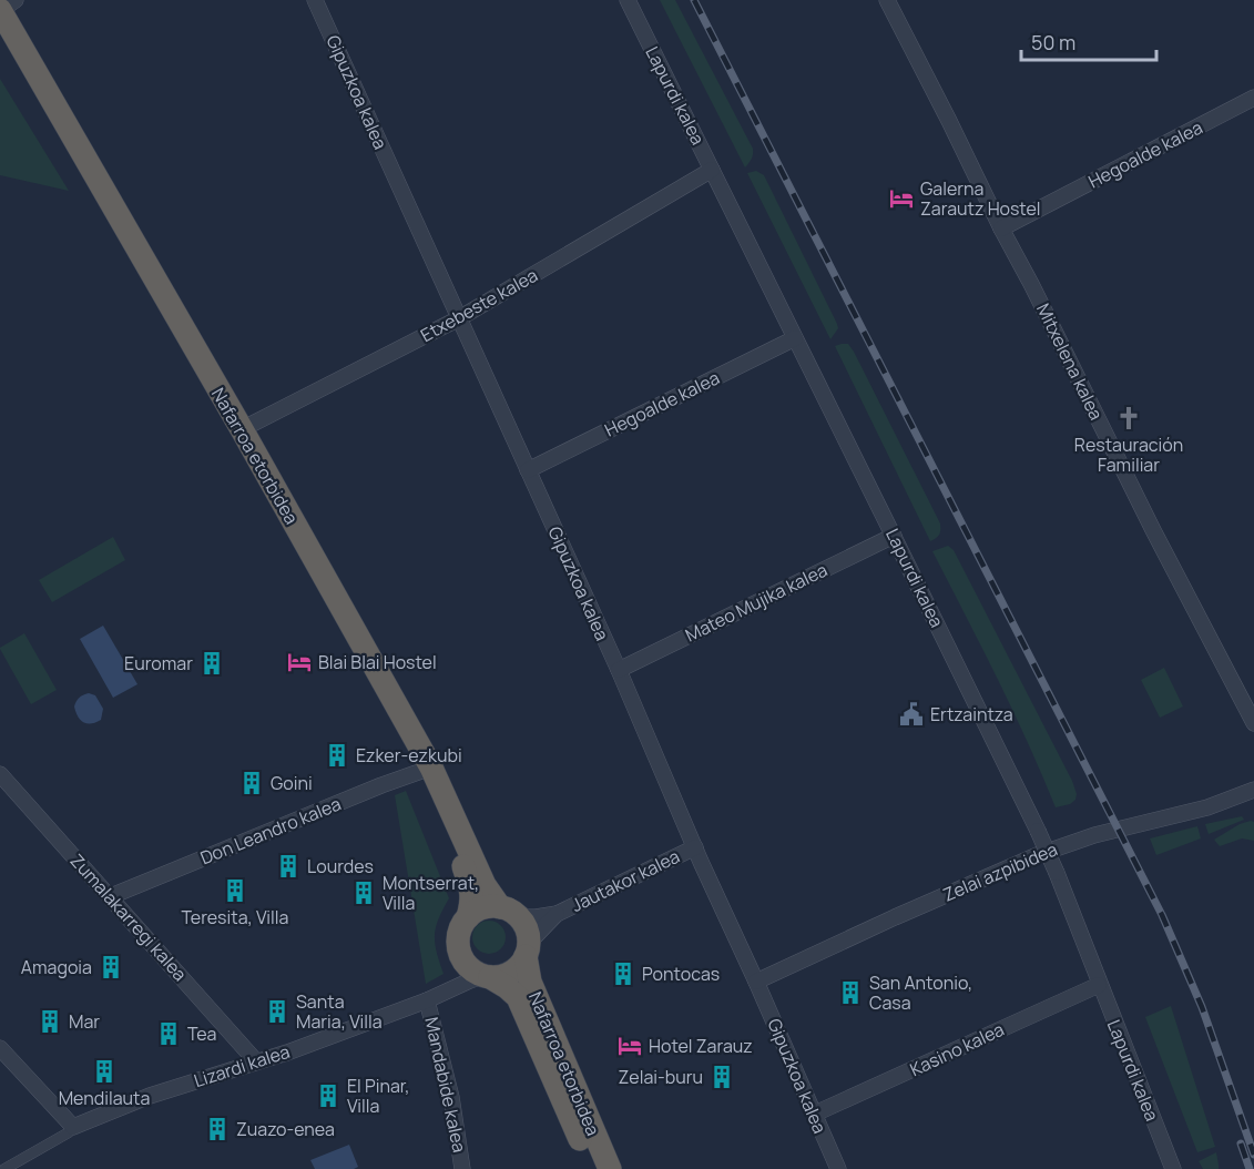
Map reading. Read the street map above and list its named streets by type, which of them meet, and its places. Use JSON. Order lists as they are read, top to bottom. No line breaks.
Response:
{"streets":{"highway":["Nafarroa etorbidea"],"street":["Gipuzkoa kalea","Lapurdi kalea","Hegoalde kalea","Etxebeste kalea","Mitxelena kalea","Mateo Mujika kalea","Don Leandro kalea","Zelai azpibidea","Jautakor kalea","Zumalakarregi kalea","Kasino kalea","Lizardi kalea","Mandabide kalea"]},"crossings":[["Gipuzkoa kalea","Hegoalde kalea"],["Gipuzkoa kalea","Etxebeste kalea"],["Gipuzkoa kalea","Mateo Mujika kalea"],["Gipuzkoa kalea","Zelai azpibidea"],["Gipuzkoa kalea","Jautakor kalea"],["Gipuzkoa kalea","Kasino kalea"],["Lapurdi kalea","Hegoalde kalea"],["Lapurdi kalea","Etxebeste kalea"],["Lapurdi kalea","Mateo Mujika kalea"],["Lapurdi kalea","Kasino kalea"],["Hegoalde kalea","Mitxelena kalea"],["Etxebeste kalea","Nafarroa etorbidea"],["Nafarroa etorbidea","Don Leandro kalea"],["Nafarroa etorbidea","Jautakor kalea"],["Nafarroa etorbidea","Lizardi kalea"],["Don Leandro kalea","Zumalakarregi kalea"],["Jautakor kalea","Lizardi kalea"],["Zumalakarregi kalea","Lizardi kalea"],["Lizardi kalea","Mandabide kalea"]],"places":{"hotel":["Galerna Zarautz Hostel","Blai Blai Hostel","Hotel Zarauz"],"church":["Restauración Familiar"],"building":["Euromar","Ezker-ezkubi","Goini","Lourdes","Teresita, Villa","Montserrat, Villa","Amagoia","Pontocas","San Antonio, Casa","Santa Maria, Villa","Mar","Tea","Mendilauta","Zelai-buru","El Pinar, Villa","Zuazo-enea"],"public building":["Ertzaintza"]},"scale_bar":"50 m"}
